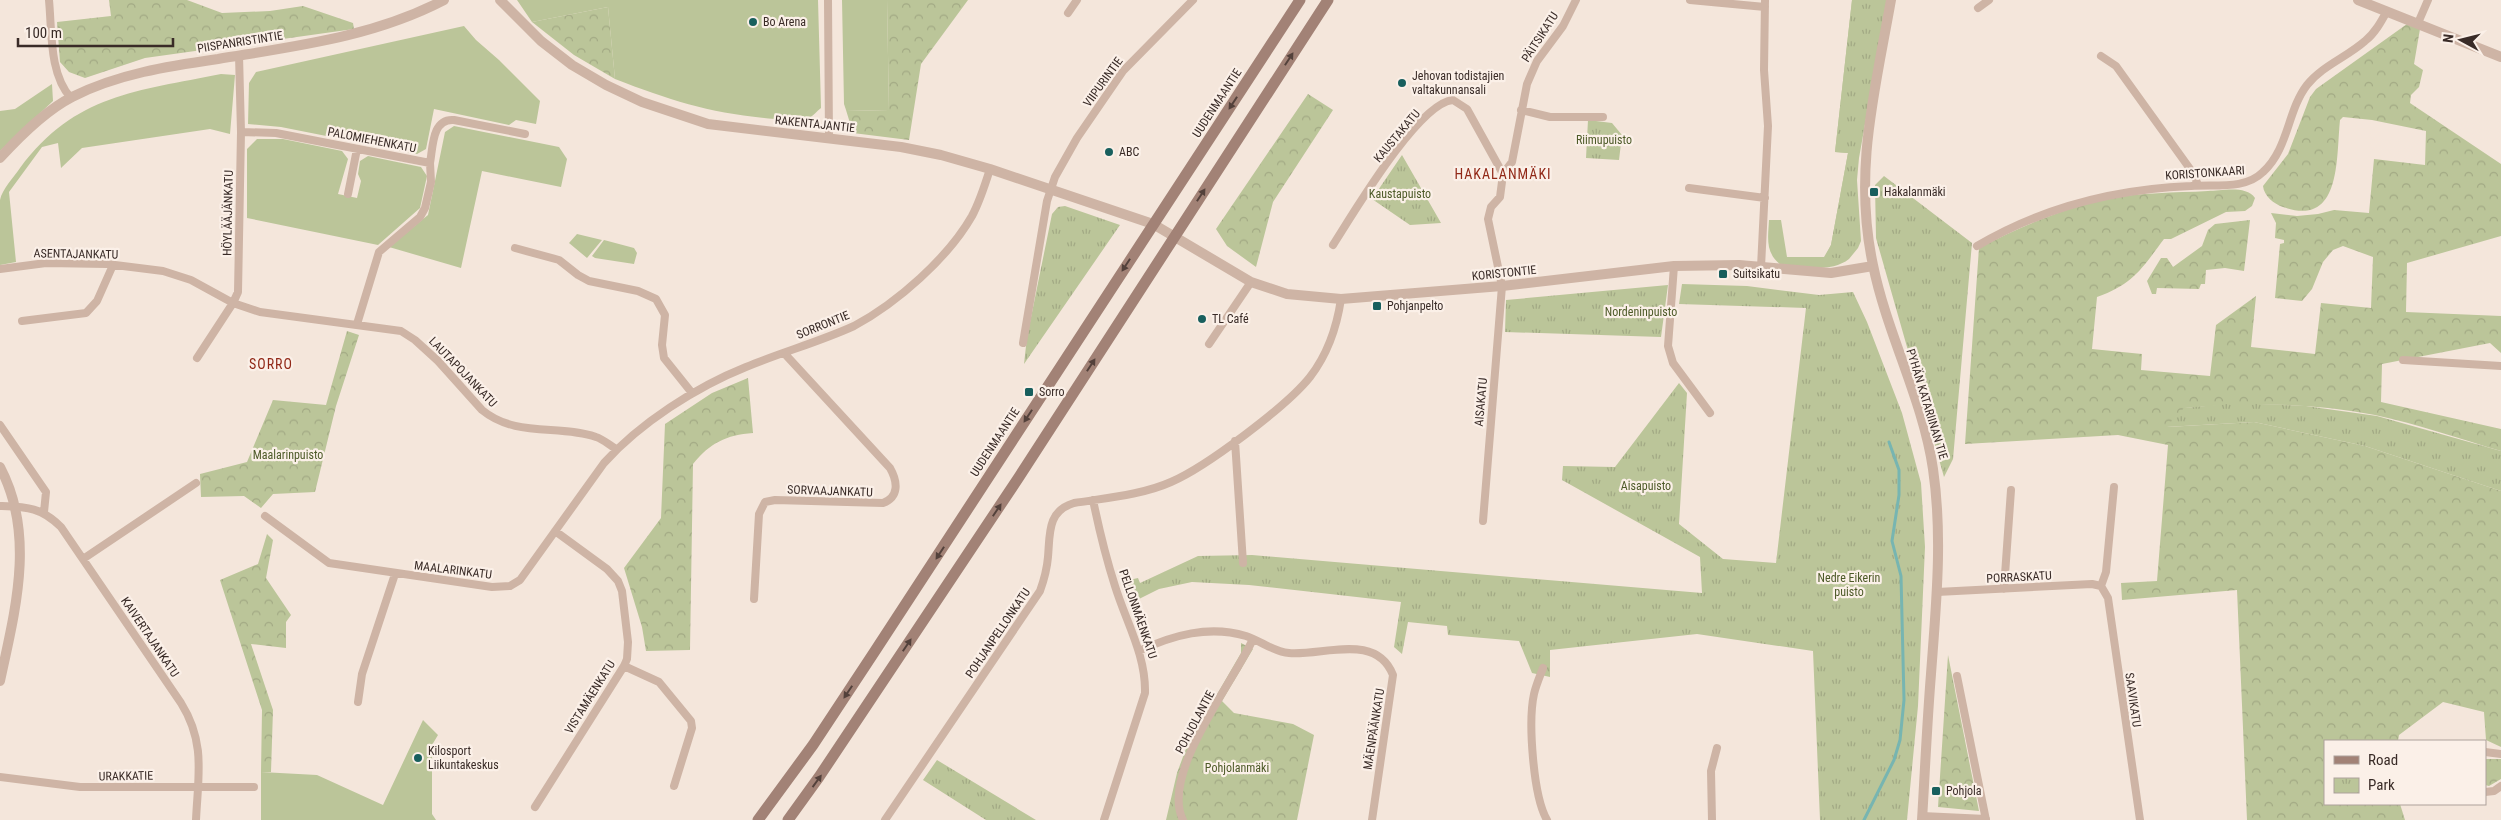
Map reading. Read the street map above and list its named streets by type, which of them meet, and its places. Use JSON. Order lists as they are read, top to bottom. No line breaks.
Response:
{"streets":{"main road":["UUDENMAANTIE"],"street":["PÄITSIKATU","PIISPANRISTINTIE","VIIPURINTIE","RAKENTAJANTIE","KAUSTAKATU","PALOMIEHENKATU","KORISTONKAARI","HÖYLÄÄJÄNKATU","ASENTAJANKATU","KORISTONTIE","SORRONTIE","LAUTAPOJANKATU","AISAKATU","PYHÄN KATARIINAN TIE","SORVAAJANKATU","MAALARINKATU","PORRASKATU","PELLONMÄENKATU","POHJANPELLONKATU","KAIVERTAJANKATU","VISTAMÄENKATU","SAAVIKATU","POHJOLANTIE","MÄENPÄÄNKATU","URAKKATIE"]},"crossings":[["PÄITSIKATU","KAUSTAKATU"],["PIISPANRISTINTIE","HÖYLÄÄJÄNKATU"],["VIIPURINTIE","RAKENTAJANTIE"],["UUDENMAANTIE","RAKENTAJANTIE"],["UUDENMAANTIE","KORISTONTIE"],["RAKENTAJANTIE","KORISTONTIE"],["RAKENTAJANTIE","SORRONTIE"],["PALOMIEHENKATU","HÖYLÄÄJÄNKATU"],["HÖYLÄÄJÄNKATU","ASENTAJANKATU"],["HÖYLÄÄJÄNKATU","LAUTAPOJANKATU"],["ASENTAJANKATU","LAUTAPOJANKATU"],["KORISTONTIE","AISAKATU"],["KORISTONTIE","PYHÄN KATARIINAN TIE"],["KORISTONTIE","POHJANPELLONKATU"],["SORRONTIE","LAUTAPOJANKATU"],["SORRONTIE","SORVAAJANKATU"],["SORRONTIE","MAALARINKATU"],["LAUTAPOJANKATU","MAALARINKATU"],["PYHÄN KATARIINAN TIE","PORRASKATU"],["MAALARINKATU","VISTAMÄENKATU"],["PORRASKATU","SAAVIKATU"],["PELLONMÄENKATU","POHJANPELLONKATU"],["PELLONMÄENKATU","MÄENPÄÄNKATU"],["KAIVERTAJANKATU","URAKKATIE"],["POHJOLANTIE","MÄENPÄÄNKATU"]],"districts":["HAKALANMÄKI","SORRO"],"parks":["Riimupuisto","Kaustapuisto","Nordeninpuisto","Maalarinpuisto","Aisapuisto","Nedre Eikerin puisto","Pohjolanmäki"],"places":{"other":["Bo Arena","Jehovan todistajien valtakunnansali","ABC","TL Café","Kilosport Liikuntakeskus"],"transit":["Hakalanmäki","Suitsikatu","Pohjanpelto","Sorro","Pohjola"]},"legend":["Road","Park"],"scale_bar":"100 m","north":"left"}
